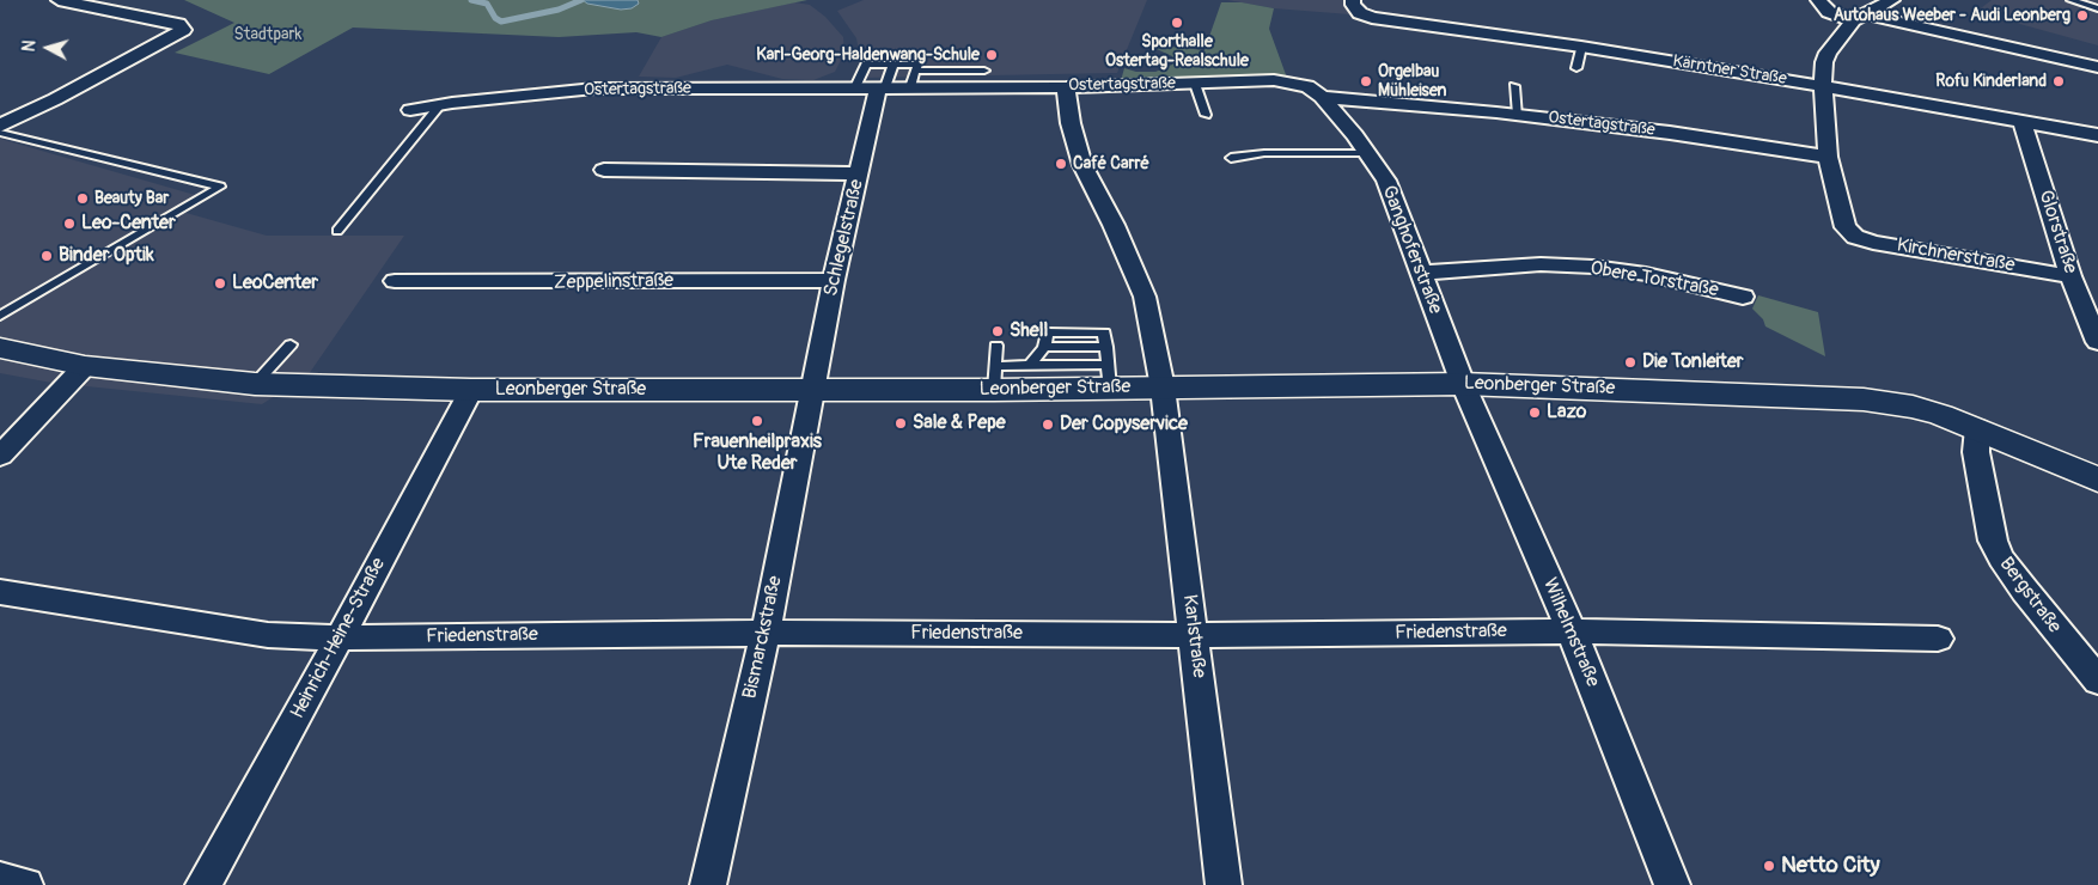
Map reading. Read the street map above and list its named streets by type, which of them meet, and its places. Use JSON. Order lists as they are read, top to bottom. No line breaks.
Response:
{"streets":{"street":["Kärntner Straße","Ostertagstraße","Glorstraße","Schlegelstraße","Ganghoferstraße","Kirchnerstraße","Obere Torstraße","Zeppelinstraße","Leonberger Straße","Bergstraße","Friedenstraße","Wilhelmstraße","Karlstraße","Bismarckstraße","Heinrich-Heine-Straße"]},"crossings":[["Kärntner Straße","Glorstraße"],["Ostertagstraße","Schlegelstraße"],["Ostertagstraße","Ganghoferstraße"],["Ostertagstraße","Kirchnerstraße"],["Ostertagstraße","Karlstraße"],["Glorstraße","Kirchnerstraße"],["Schlegelstraße","Zeppelinstraße"],["Schlegelstraße","Leonberger Straße"],["Schlegelstraße","Bismarckstraße"],["Ganghoferstraße","Obere Torstraße"],["Ganghoferstraße","Leonberger Straße"],["Ganghoferstraße","Wilhelmstraße"],["Leonberger Straße","Bergstraße"],["Leonberger Straße","Wilhelmstraße"],["Leonberger Straße","Karlstraße"],["Leonberger Straße","Bismarckstraße"],["Leonberger Straße","Heinrich-Heine-Straße"],["Friedenstraße","Wilhelmstraße"],["Friedenstraße","Karlstraße"],["Friedenstraße","Bismarckstraße"],["Friedenstraße","Heinrich-Heine-Straße"]],"parks":["Stadtpark"],"places":["Autohaus Weeber - Audi Leonberg","Sporthalle Ostertag-Realschule","Karl-Georg-Haldenwang-Schule","Orgelbau Mühleisen","Rofu Kinderland","Café Carré","Beauty Bar","Leo-Center","Binder Optik","LeoCenter","Shell","Die Tonleiter","Lazo","Frauenheilpraxis Ute Reder","Sale & Pepe","Der Copyservice","Netto City"],"north":"left"}
